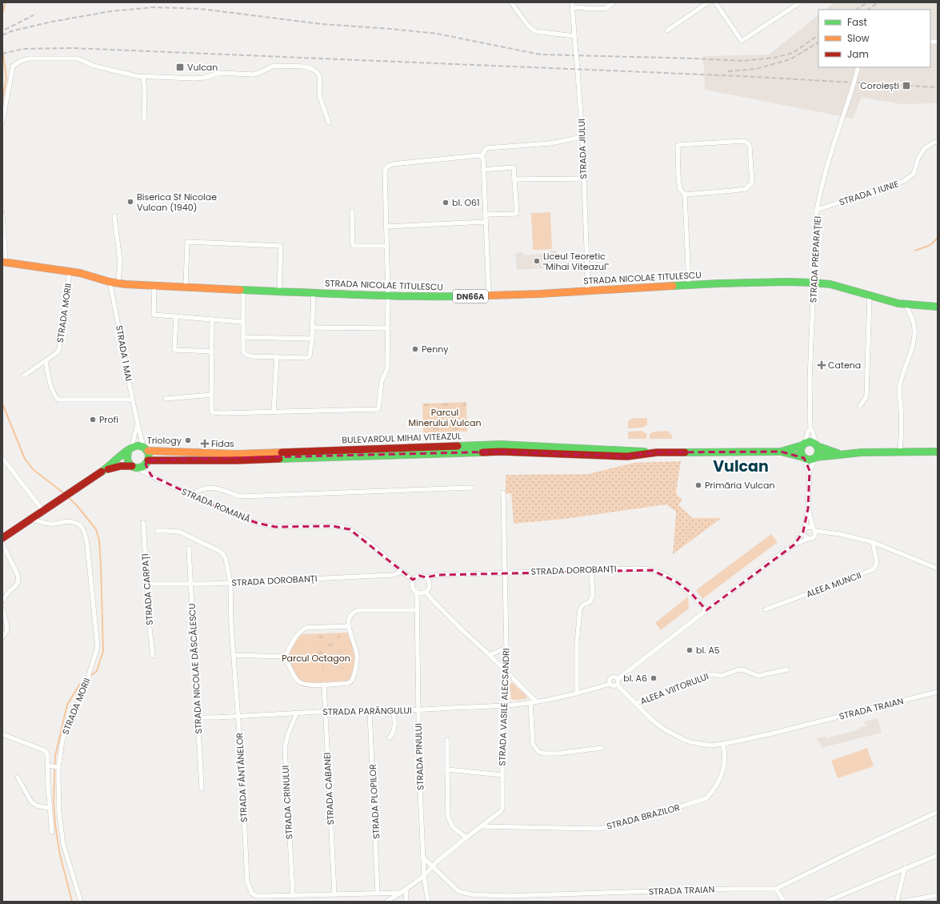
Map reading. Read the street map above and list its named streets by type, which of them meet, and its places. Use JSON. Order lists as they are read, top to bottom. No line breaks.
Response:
{"streets":{"main road":["STRADA NICOLAE TITULESCU","DN66A","BULEVARDUL MIHAI VITEAZUL"],"street":["STRADA JIULUI","STRADA 1 IUNIE","STRADA PREPARAȚIEI","STRADA MORII","STRADA 1 MAI","STRADA ROMANĂ","STRADA DOROBANȚI","ALEEA MUNCII","STRADA CARPAȚI","STRADA NICOLAE DĂSCĂLESCU","ALEEA VIITORULUI","STRADA VASILE ALECSANDRI","STRADA TRAIAN","STRADA PARÂNGULUI","STRADA PINULUI","STRADA FÂNTÂNELOR","STRADA CABANEI","STRADA PLOPILOR","STRADA CRINULUI","STRADA BRAZILOR"]},"crossings":[["STRADA JIULUI","STRADA NICOLAE TITULESCU"],["STRADA 1 IUNIE","STRADA PREPARAȚIEI"],["STRADA PREPARAȚIEI","STRADA NICOLAE TITULESCU"],["STRADA PREPARAȚIEI","BULEVARDUL MIHAI VITEAZUL"],["STRADA NICOLAE TITULESCU","STRADA MORII"],["STRADA NICOLAE TITULESCU","STRADA 1 MAI"],["STRADA 1 MAI","BULEVARDUL MIHAI VITEAZUL"],["STRADA 1 MAI","STRADA ROMANĂ"],["BULEVARDUL MIHAI VITEAZUL","STRADA ROMANĂ"],["STRADA ROMANĂ","STRADA DOROBANȚI"],["STRADA ROMANĂ","STRADA PINULUI"],["STRADA DOROBANȚI","STRADA CARPAȚI"],["STRADA DOROBANȚI","STRADA NICOLAE DĂSCĂLESCU"],["STRADA DOROBANȚI","STRADA VASILE ALECSANDRI"],["STRADA DOROBANȚI","STRADA PINULUI"],["STRADA DOROBANȚI","STRADA FÂNTÂNELOR"],["STRADA NICOLAE DĂSCĂLESCU","STRADA PARÂNGULUI"],["ALEEA VIITORULUI","STRADA TRAIAN"],["STRADA VASILE ALECSANDRI","STRADA TRAIAN"],["STRADA VASILE ALECSANDRI","STRADA PARÂNGULUI"],["STRADA VASILE ALECSANDRI","STRADA PINULUI"],["STRADA VASILE ALECSANDRI","STRADA FÂNTÂNELOR"],["STRADA VASILE ALECSANDRI","STRADA BRAZILOR"],["STRADA TRAIAN","STRADA PINULUI"],["STRADA TRAIAN","STRADA BRAZILOR"],["STRADA PARÂNGULUI","STRADA PINULUI"],["STRADA PARÂNGULUI","STRADA FÂNTÂNELOR"],["STRADA PARÂNGULUI","STRADA CABANEI"],["STRADA PARÂNGULUI","STRADA PLOPILOR"],["STRADA PARÂNGULUI","STRADA CRINULUI"],["STRADA FÂNTÂNELOR","STRADA CABANEI"],["STRADA FÂNTÂNELOR","STRADA PLOPILOR"],["STRADA FÂNTÂNELOR","STRADA CRINULUI"]],"districts":["Vulcan"],"parks":["Parcul Minerului Vulcan","Parcul Octagon"],"places":{"transit":["Vulcan","Coroiești"],"other":["Biserica Sf Nicolae Vulcan (1940)","bl. O61","Liceul Teoretic \"Mihai Viteazul\"","Penny","Profi","Triology","Primăria Vulcan","bl. A5","bl. A6"],"health":["Catena","Fidas"]},"legend":["Fast","Slow","Jam"]}
